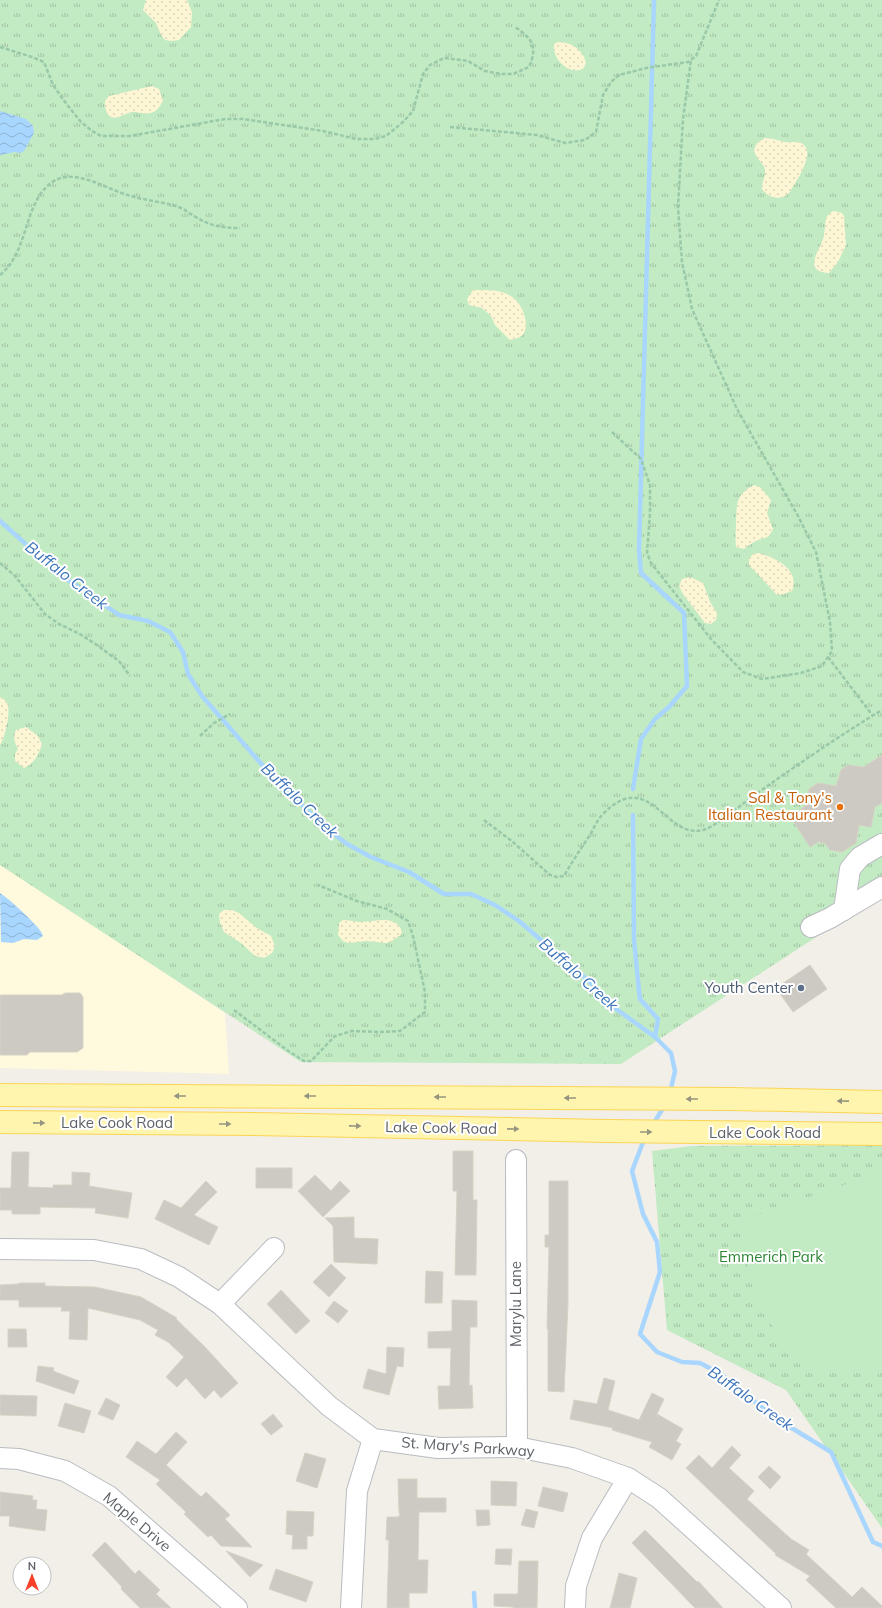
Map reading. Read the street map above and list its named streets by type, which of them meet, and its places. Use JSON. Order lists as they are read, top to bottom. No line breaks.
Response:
{"streets":{"main road":["Lake Cook Road"],"street":["Marylu Lane","St. Mary's Parkway","Maple Drive"]},"crossings":[["Marylu Lane","St. Mary's Parkway"]],"water":["Buffalo Creek"],"parks":["Emmerich Park"],"places":["Sal & Tony's Italian Restaurant","Youth Center"],"north":"top"}
